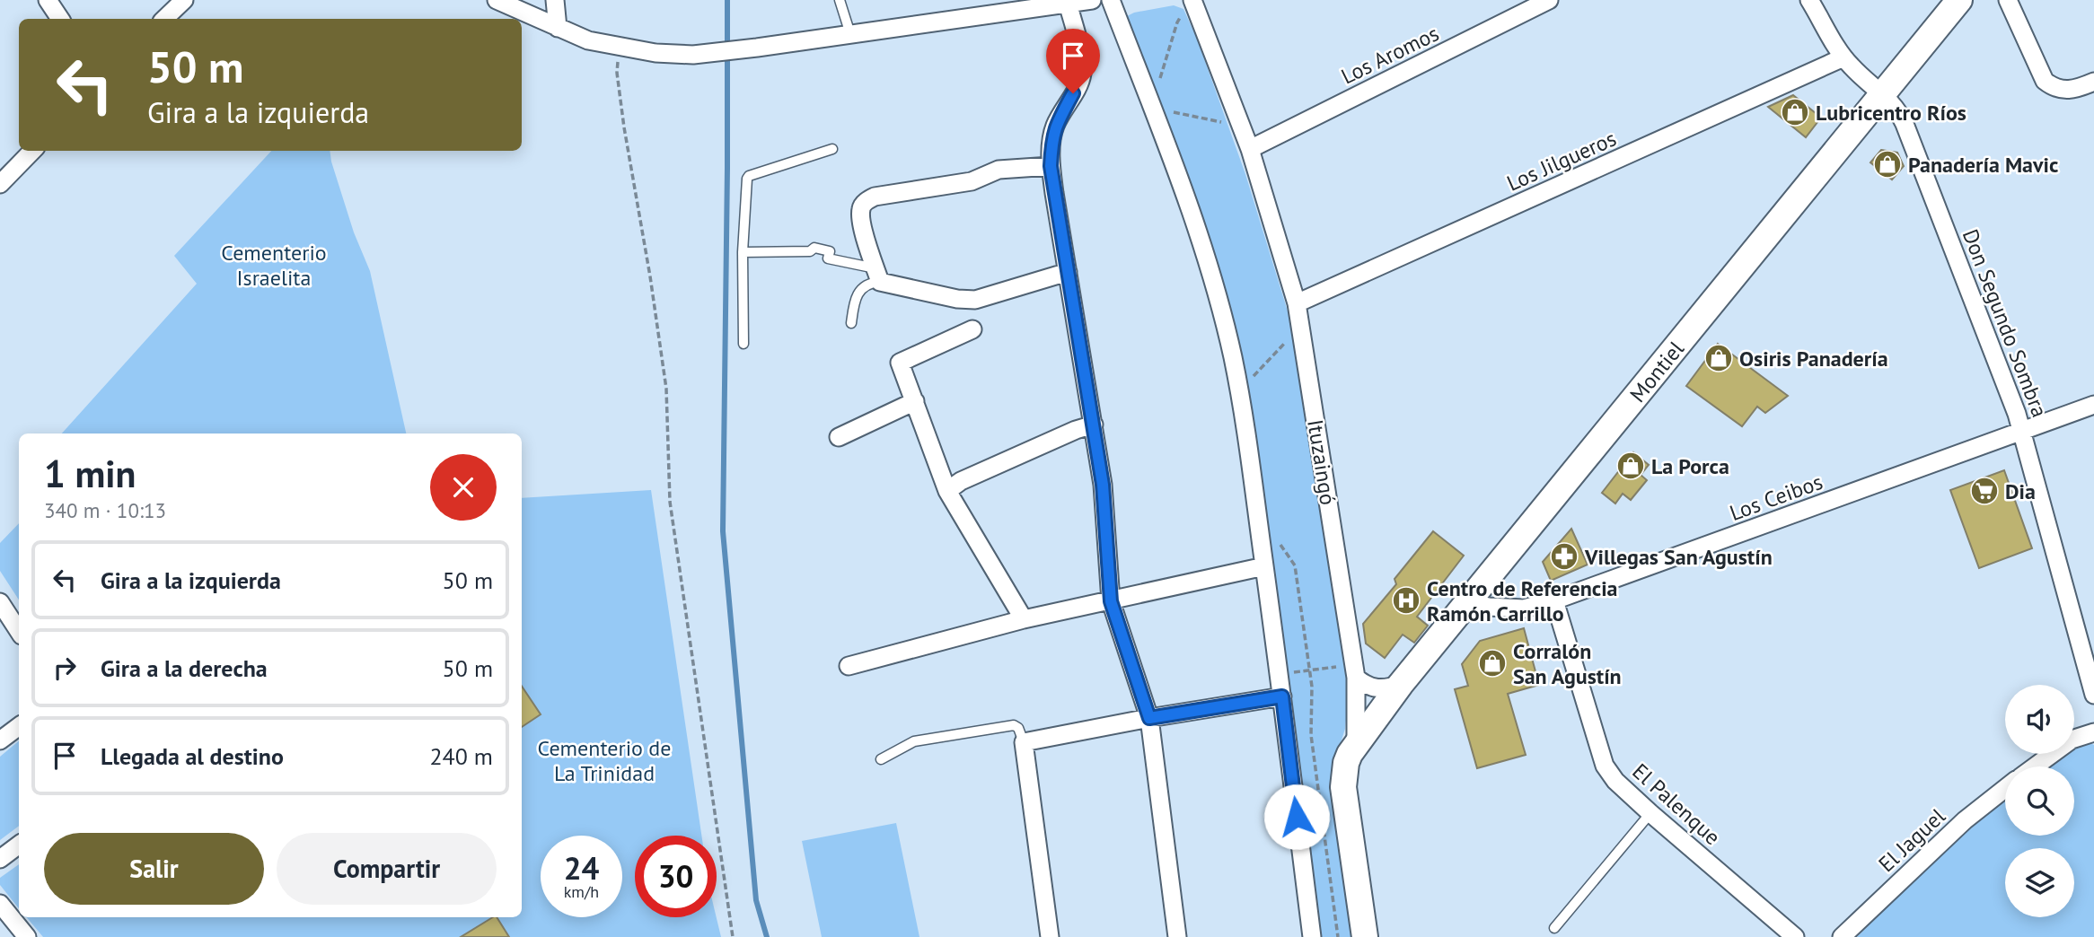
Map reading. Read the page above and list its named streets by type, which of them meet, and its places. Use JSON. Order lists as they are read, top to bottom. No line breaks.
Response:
{"streets":{"street":["Los Aromos","Los Jilgueros","Don Segundo Sombra","Montiel","Ituzaingó","Los Ceibos","El Palenque","El Jaguel"]},"crossings":[["Los Aromos","Ituzaingó"],["Los Jilgueros","Don Segundo Sombra"],["Los Jilgueros","Ituzaingó"],["Don Segundo Sombra","Montiel"],["Don Segundo Sombra","Los Ceibos"],["Montiel","Ituzaingó"],["Montiel","Los Ceibos"],["Los Ceibos","El Palenque"]],"parks":["Cementerio Israelita","Cementerio de La Trinidad"],"places":{"shop":["Lubricentro Ríos","Panadería Mavic","Osiris Panadería","La Porca","Corralón San Agustín"],"supermarket":["Dia"],"pharmacy":["Villegas San Agustín"],"hospital":["Centro de Referencia Ramón Carrillo"]},"page":{"turn":["50 m","Gira a la izquierda"],"heading":["1 min","340 m · 10:13"],"list":[{"name":"Gira a la izquierda","value":"50 m"},{"name":"Gira a la derecha","value":"50 m"},{"name":"Llegada al destino","value":"240 m"}],"buttons":["Salir","Compartir"],"speed":"24 km/h","limit":"30"}}
